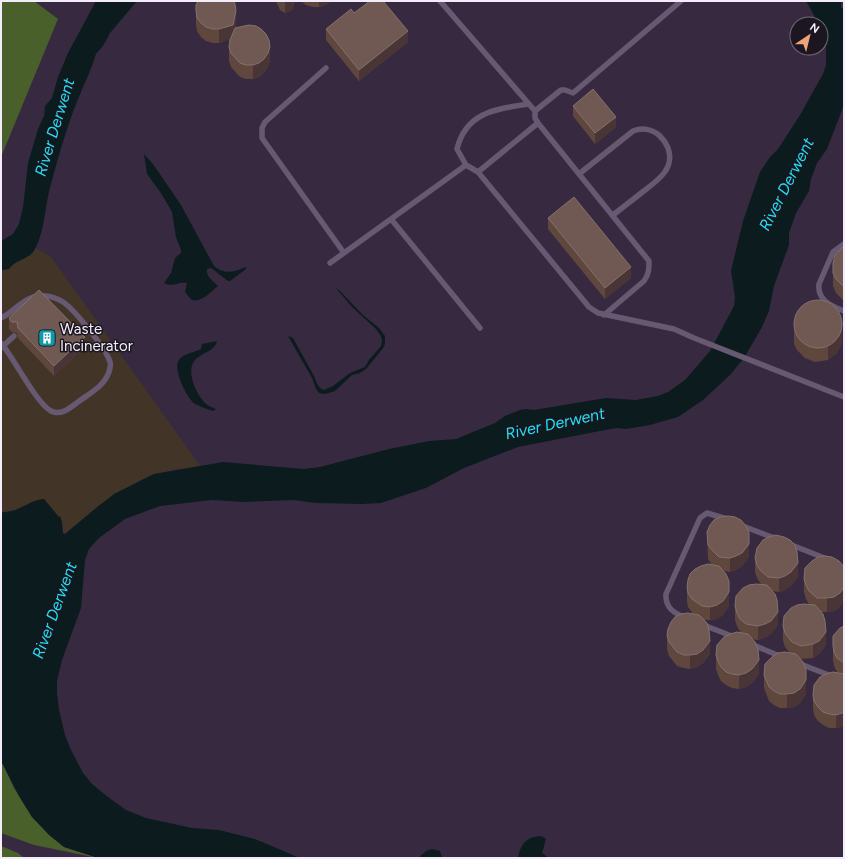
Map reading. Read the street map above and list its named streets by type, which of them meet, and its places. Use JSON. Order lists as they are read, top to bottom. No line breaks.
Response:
{"water":["River Derwent"],"places":{"building":["Waste Incinerator"]},"north":"top right"}
